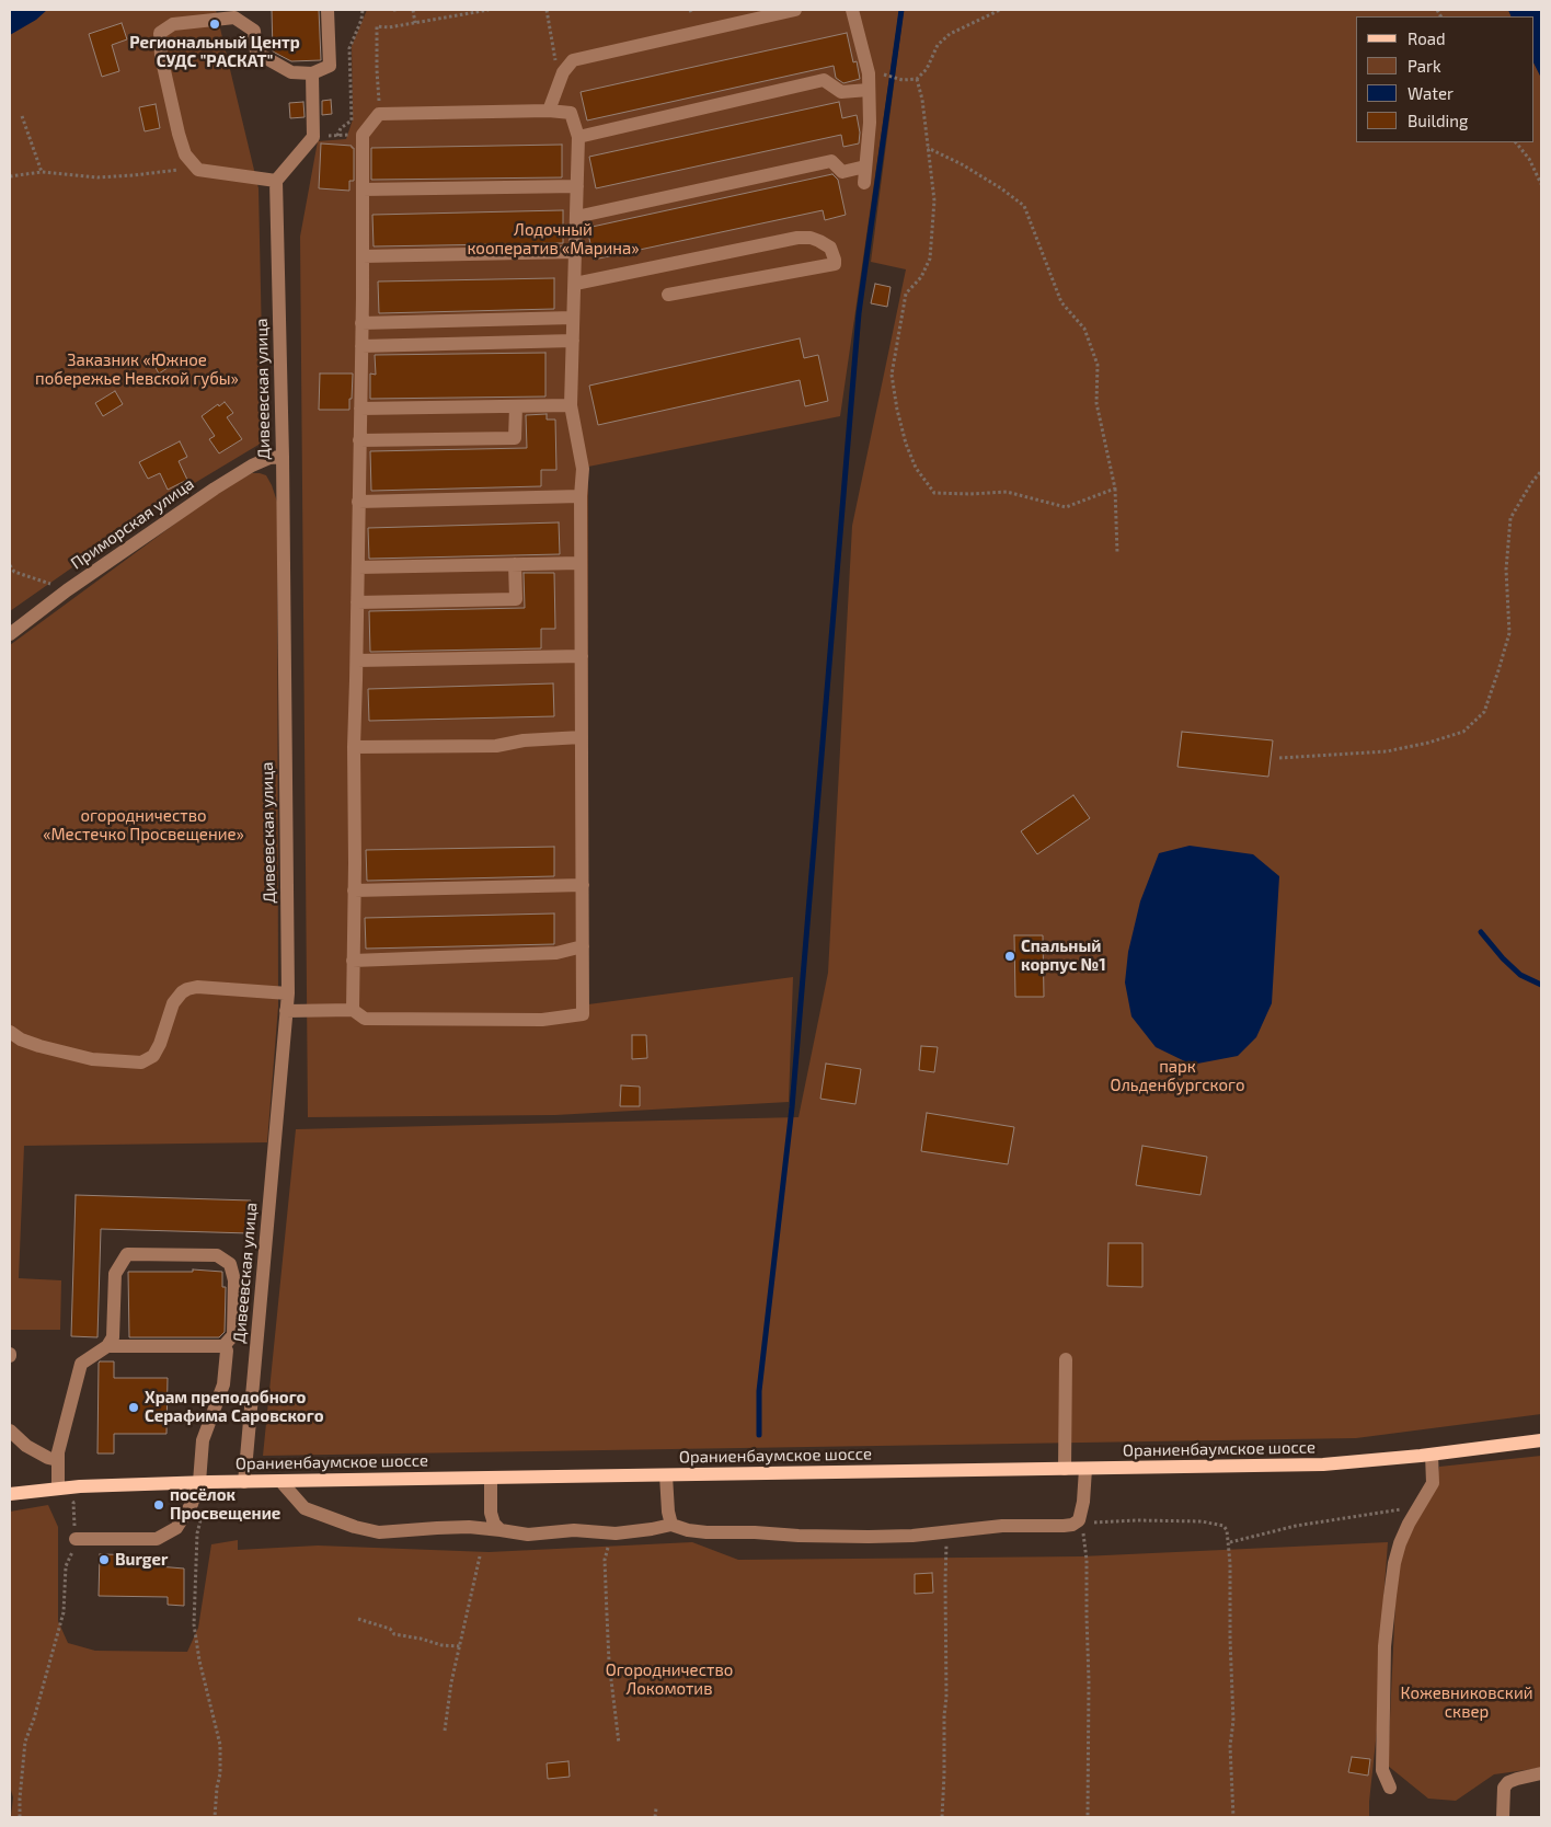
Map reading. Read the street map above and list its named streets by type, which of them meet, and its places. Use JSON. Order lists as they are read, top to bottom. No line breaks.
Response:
{"streets":{"main road":["Ораниенбаумское шоссе"],"street":["Дивеевская улица","Приморская улица"]},"crossings":[["Дивеевская улица","Приморская улица"],["Дивеевская улица","Ораниенбаумское шоссе"]],"parks":["Лодочный кооператив «Марина»","Заказник «Южное побережье Невской губы»","огородничество «Местечко Просвещение»","парк Ольденбургского","Огородничество Локомотив","Кожевниковский сквер"],"places":["Региональный Центр СУДС \"РАСКАТ\"","Спальный корпус №1","Храм преподобного Серафима Саровского","посёлок Просвещение","Burger"],"legend":["Road","Park","Water","Building"]}
